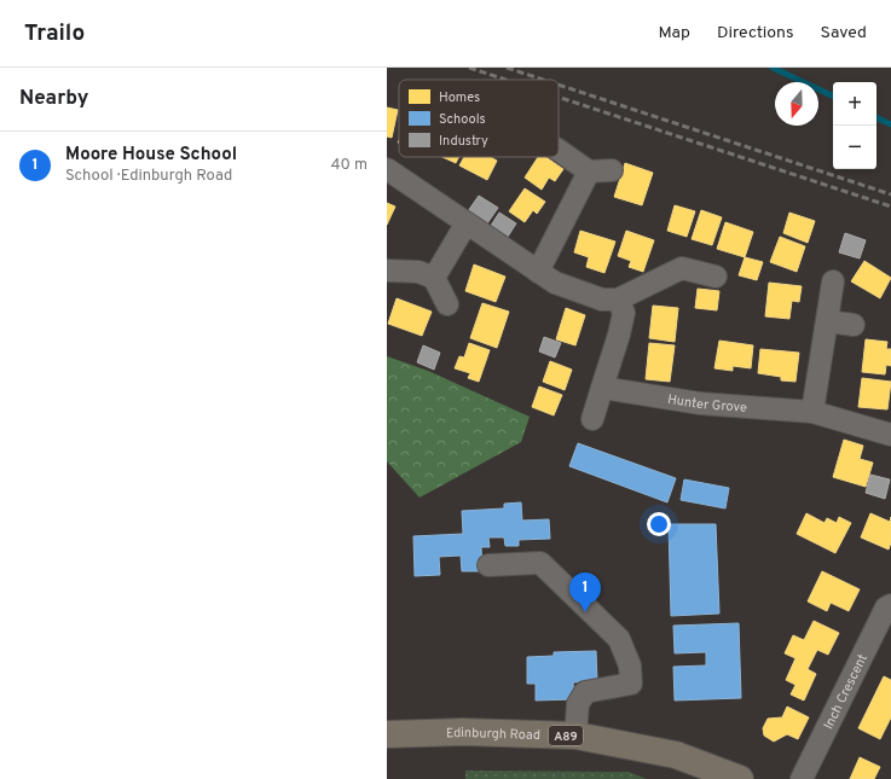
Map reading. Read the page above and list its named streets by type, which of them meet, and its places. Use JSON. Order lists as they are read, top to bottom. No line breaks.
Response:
{"streets":{"main road":["Edinburgh Road","A89"],"street":["Hunter Grove","Inch Crescent"]},"legend":["Homes","Schools","Industry"],"north":"bottom","page":{"header":"Trailo","nav":["Map","Directions","Saved"],"heading":"Nearby","map_buttons":["+","−"],"list":[{"mark":"1","name":"Moore House School","note":"School · Edinburgh Road","value":"40 m"}],"pins":"1"}}
